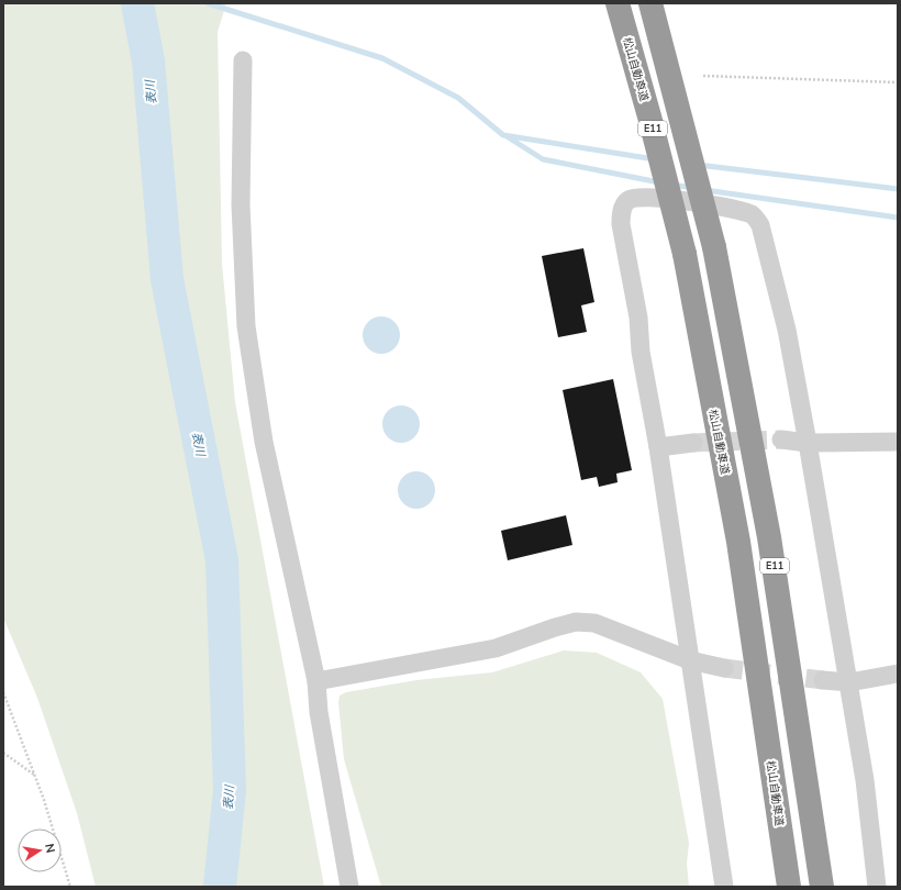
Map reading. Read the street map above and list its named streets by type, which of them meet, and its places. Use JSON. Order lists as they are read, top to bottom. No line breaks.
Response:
{"streets":{"highway":["松山自動車道","E11"]},"water":["表川"],"north":"right"}
